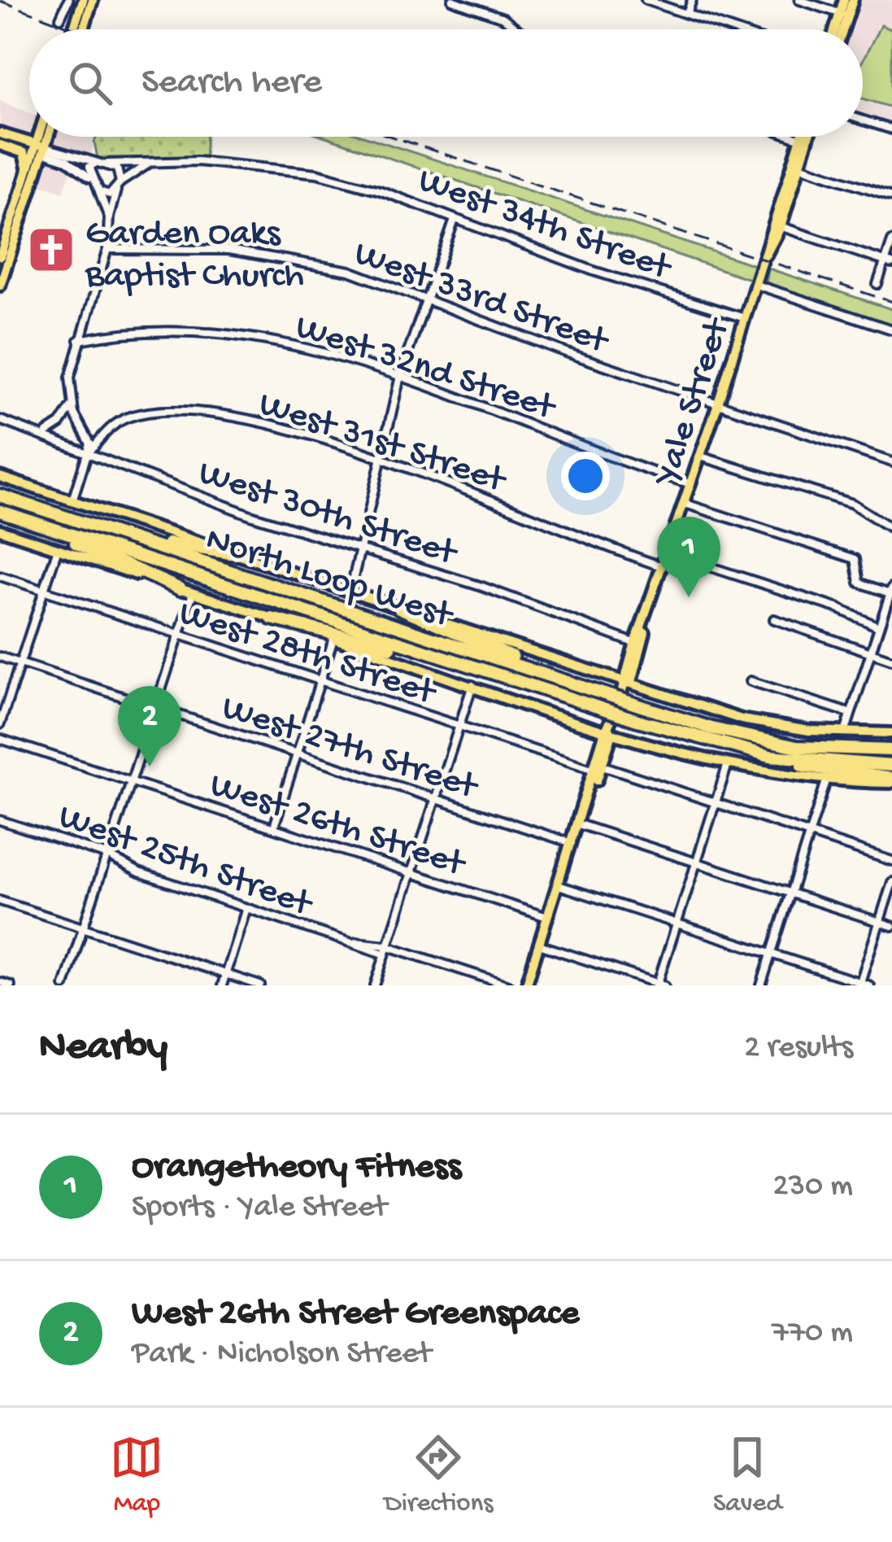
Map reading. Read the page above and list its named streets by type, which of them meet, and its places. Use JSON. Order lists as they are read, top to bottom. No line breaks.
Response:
{"streets":{"highway":["North Loop West"],"main road":["Yale Street"],"street":["West 34th Street","West 33rd Street","West 32nd Street","West 31st Street","West 30th Street","West 28th Street","West 27th Street","West 26th Street","West 25th Street"]},"crossings":[["West 34th Street","Yale Street"],["West 33rd Street","Yale Street"],["West 32nd Street","Yale Street"],["Yale Street","West 31st Street"],["Yale Street","West 30th Street"],["Yale Street","West 28th Street"],["Yale Street","West 27th Street"],["Yale Street","West 26th Street"],["West 31st Street","West 30th Street"]],"places":{"church":["Garden Oaks Baptist Church"]},"page":{"search":"Search here","pins":["1","2"],"heading":["Nearby","2 results"],"list":[{"mark":"1","name":"Orangetheory Fitness","note":"Sports · Yale Street","value":"230 m"},{"mark":"2","name":"West 26th Street Greenspace","note":"Park · Nicholson Street","value":"770 m"}],"nav":["Map","Directions","Saved"]}}
